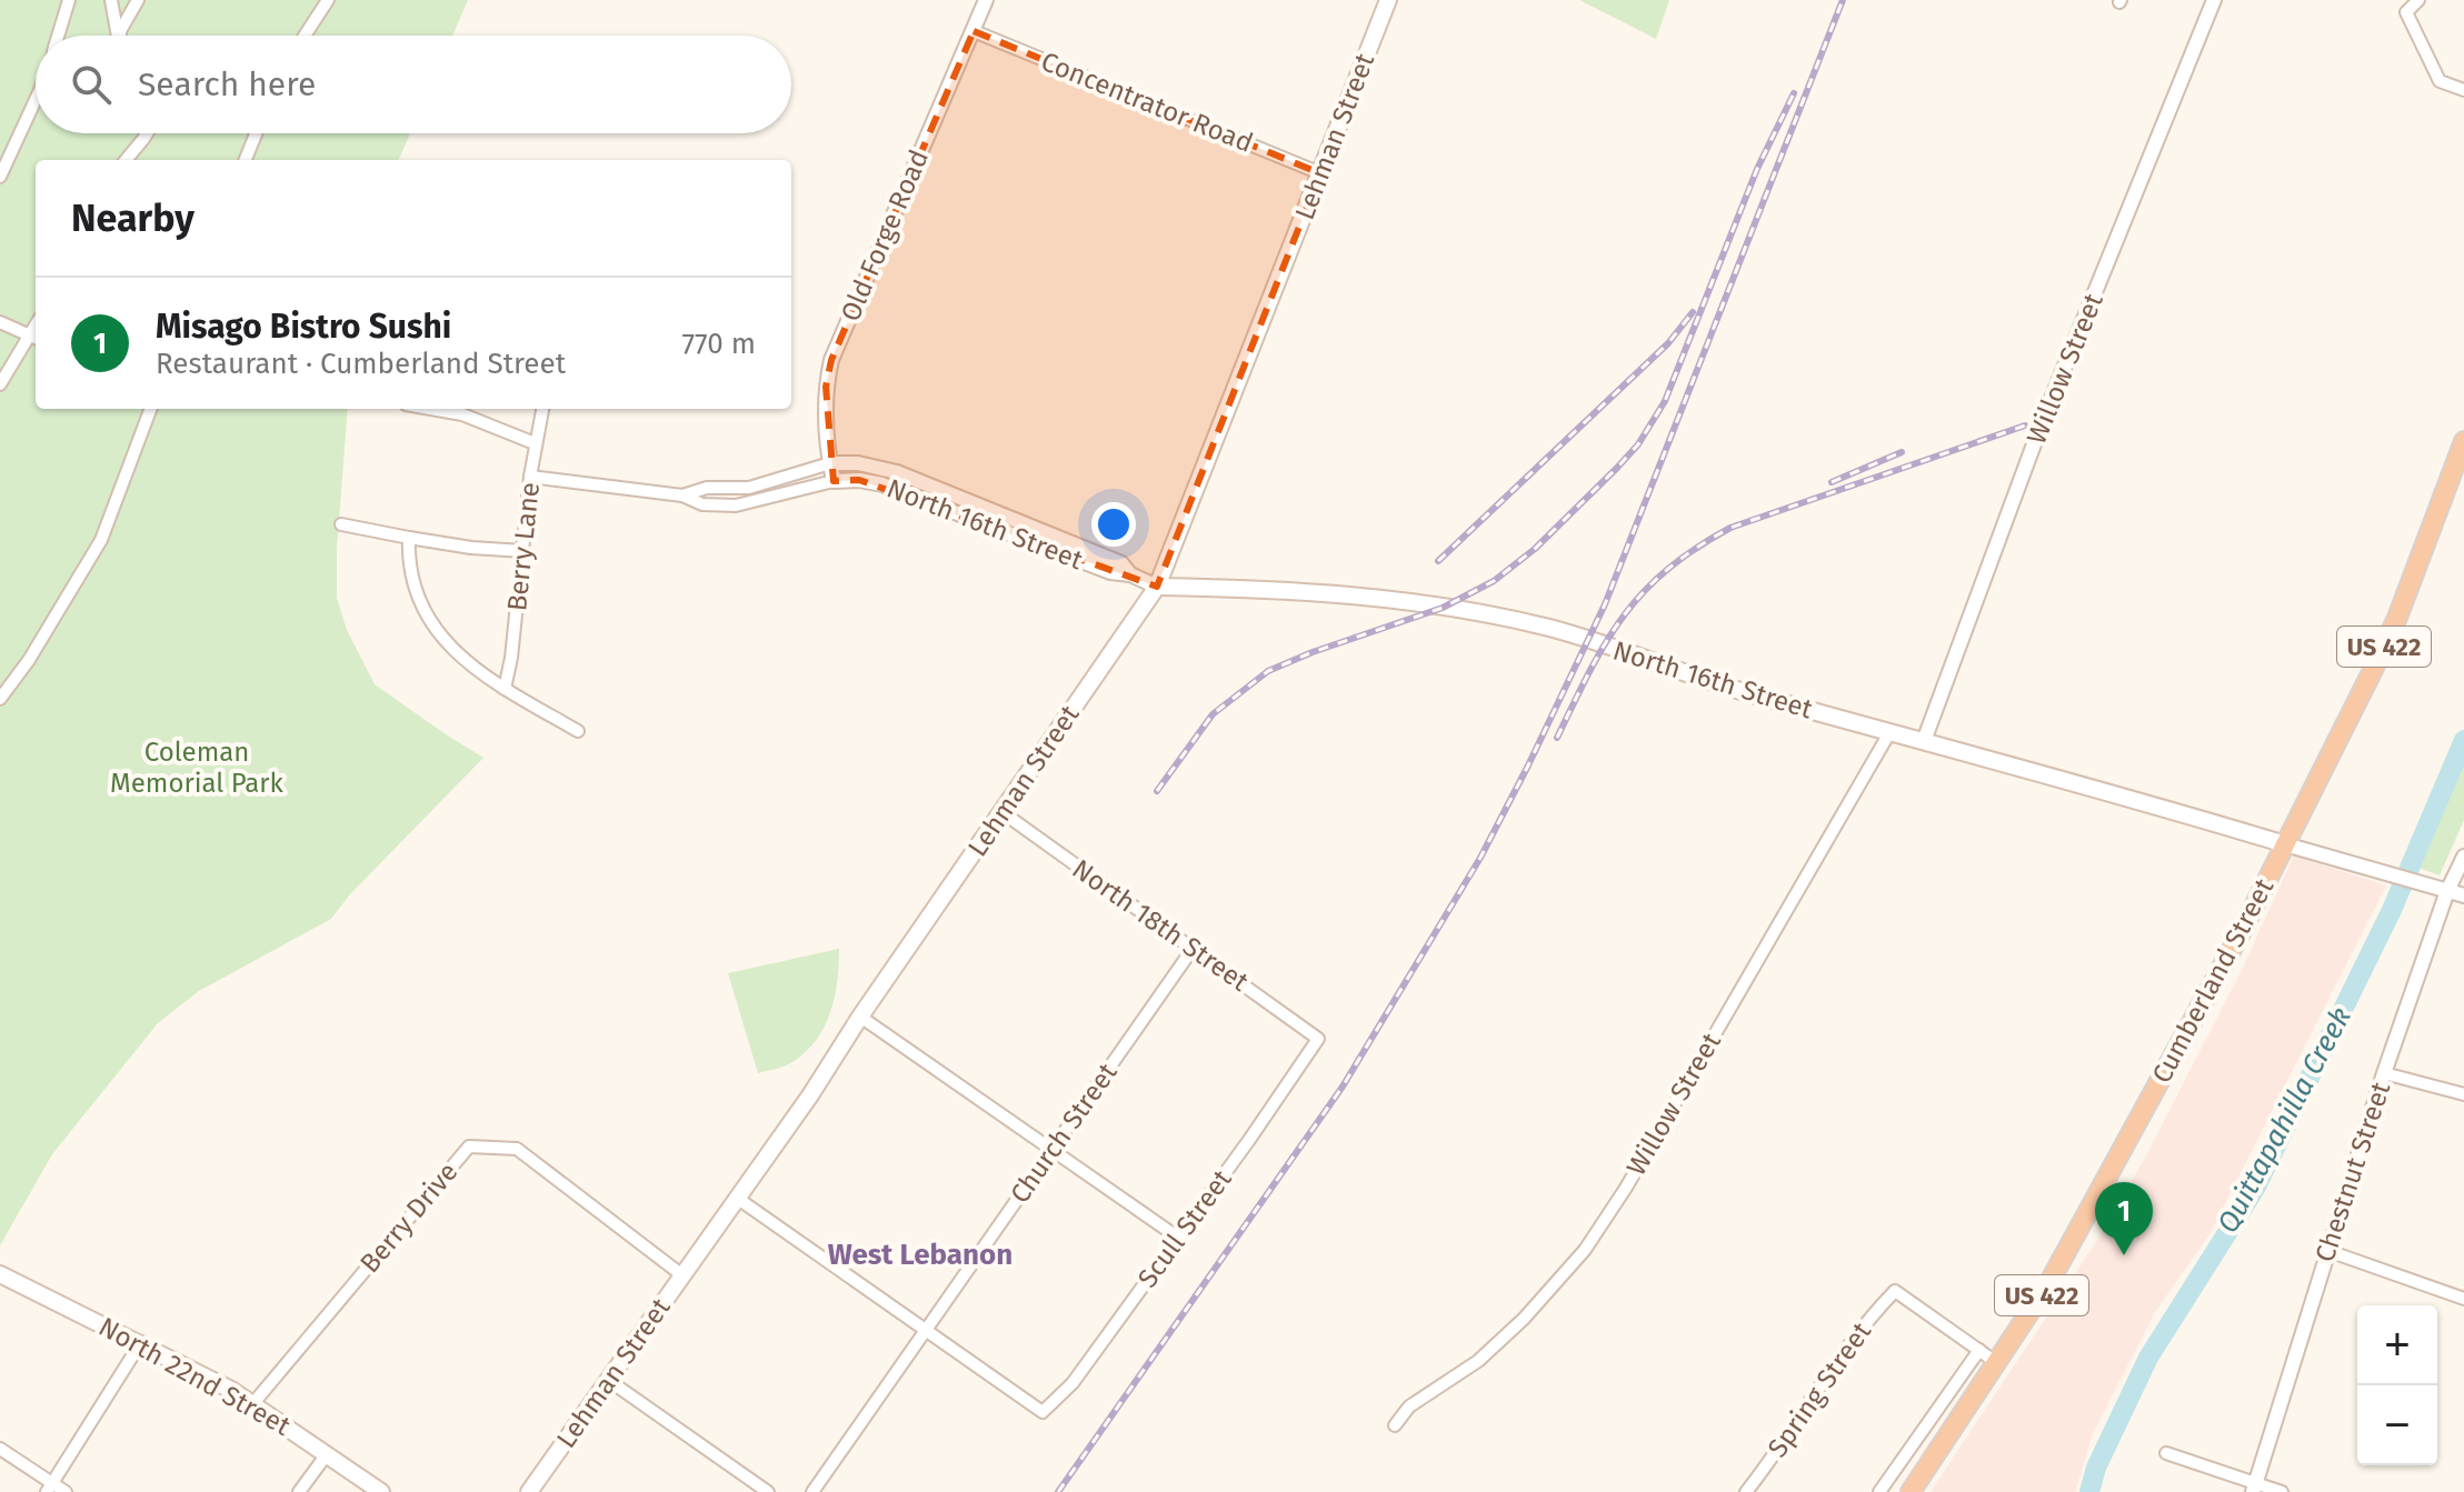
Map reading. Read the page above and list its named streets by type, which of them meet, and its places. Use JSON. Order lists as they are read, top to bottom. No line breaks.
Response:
{"streets":{"highway":["US 422","Cumberland Street"],"main road":["Lehman Street","North 16th Street","North 22nd Street"],"street":["Concentrator Road","Old Forge Road","Willow Street","Berry Lane","North 18th Street","Church Street","Chestnut Street","Berry Drive","Scull Street","Spring Street"]},"crossings":[["Concentrator Road","Lehman Street"],["Concentrator Road","Old Forge Road"],["Lehman Street","North 16th Street"],["Lehman Street","North 18th Street"],["Lehman Street","Berry Drive"],["Old Forge Road","North 16th Street"],["Willow Street","North 16th Street"],["North 16th Street","Berry Lane"],["North 16th Street","Cumberland Street"],["North 18th Street","Church Street"],["North 18th Street","Scull Street"],["Church Street","Scull Street"],["Berry Drive","North 22nd Street"]],"districts":["West Lebanon"],"water":["Quittapahilla Creek"],"parks":["Coleman Memorial Park"],"page":{"search":"Search here","heading":"Nearby","list":[{"mark":"1","name":"Misago Bistro Sushi","note":"Restaurant · Cumberland Street","value":"770 m"}],"pins":"1","map_buttons":["+","−"]}}
